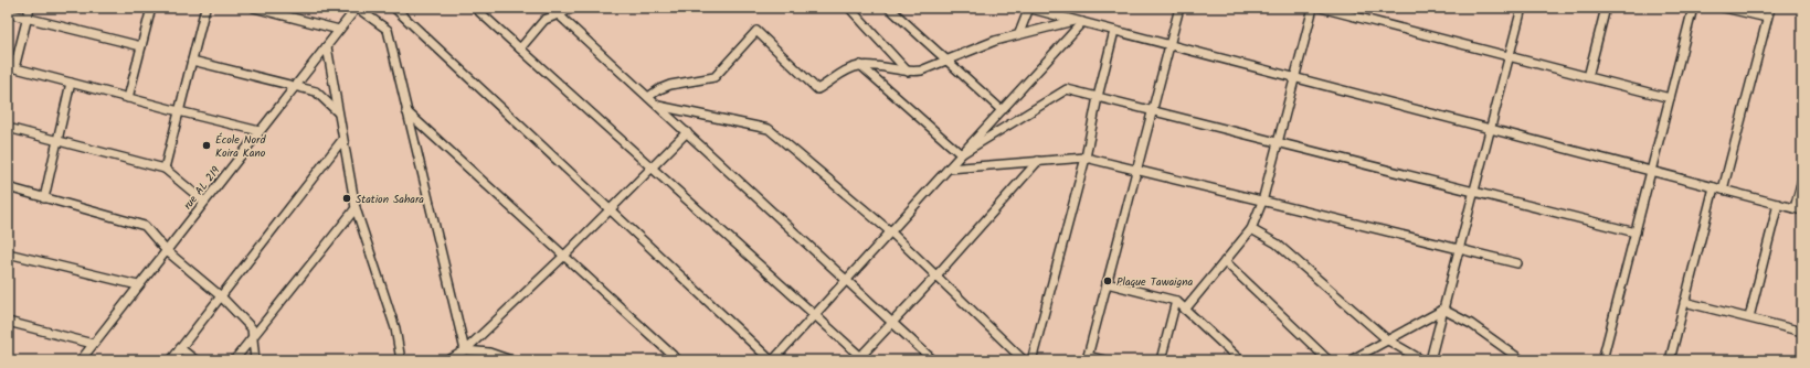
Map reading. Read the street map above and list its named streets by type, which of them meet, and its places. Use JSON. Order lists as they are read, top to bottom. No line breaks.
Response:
{"streets":{"street":["rue AL 219"]},"places":["École Nord Koira Kano","Station Sahara","Plaque Tawaigna"]}
